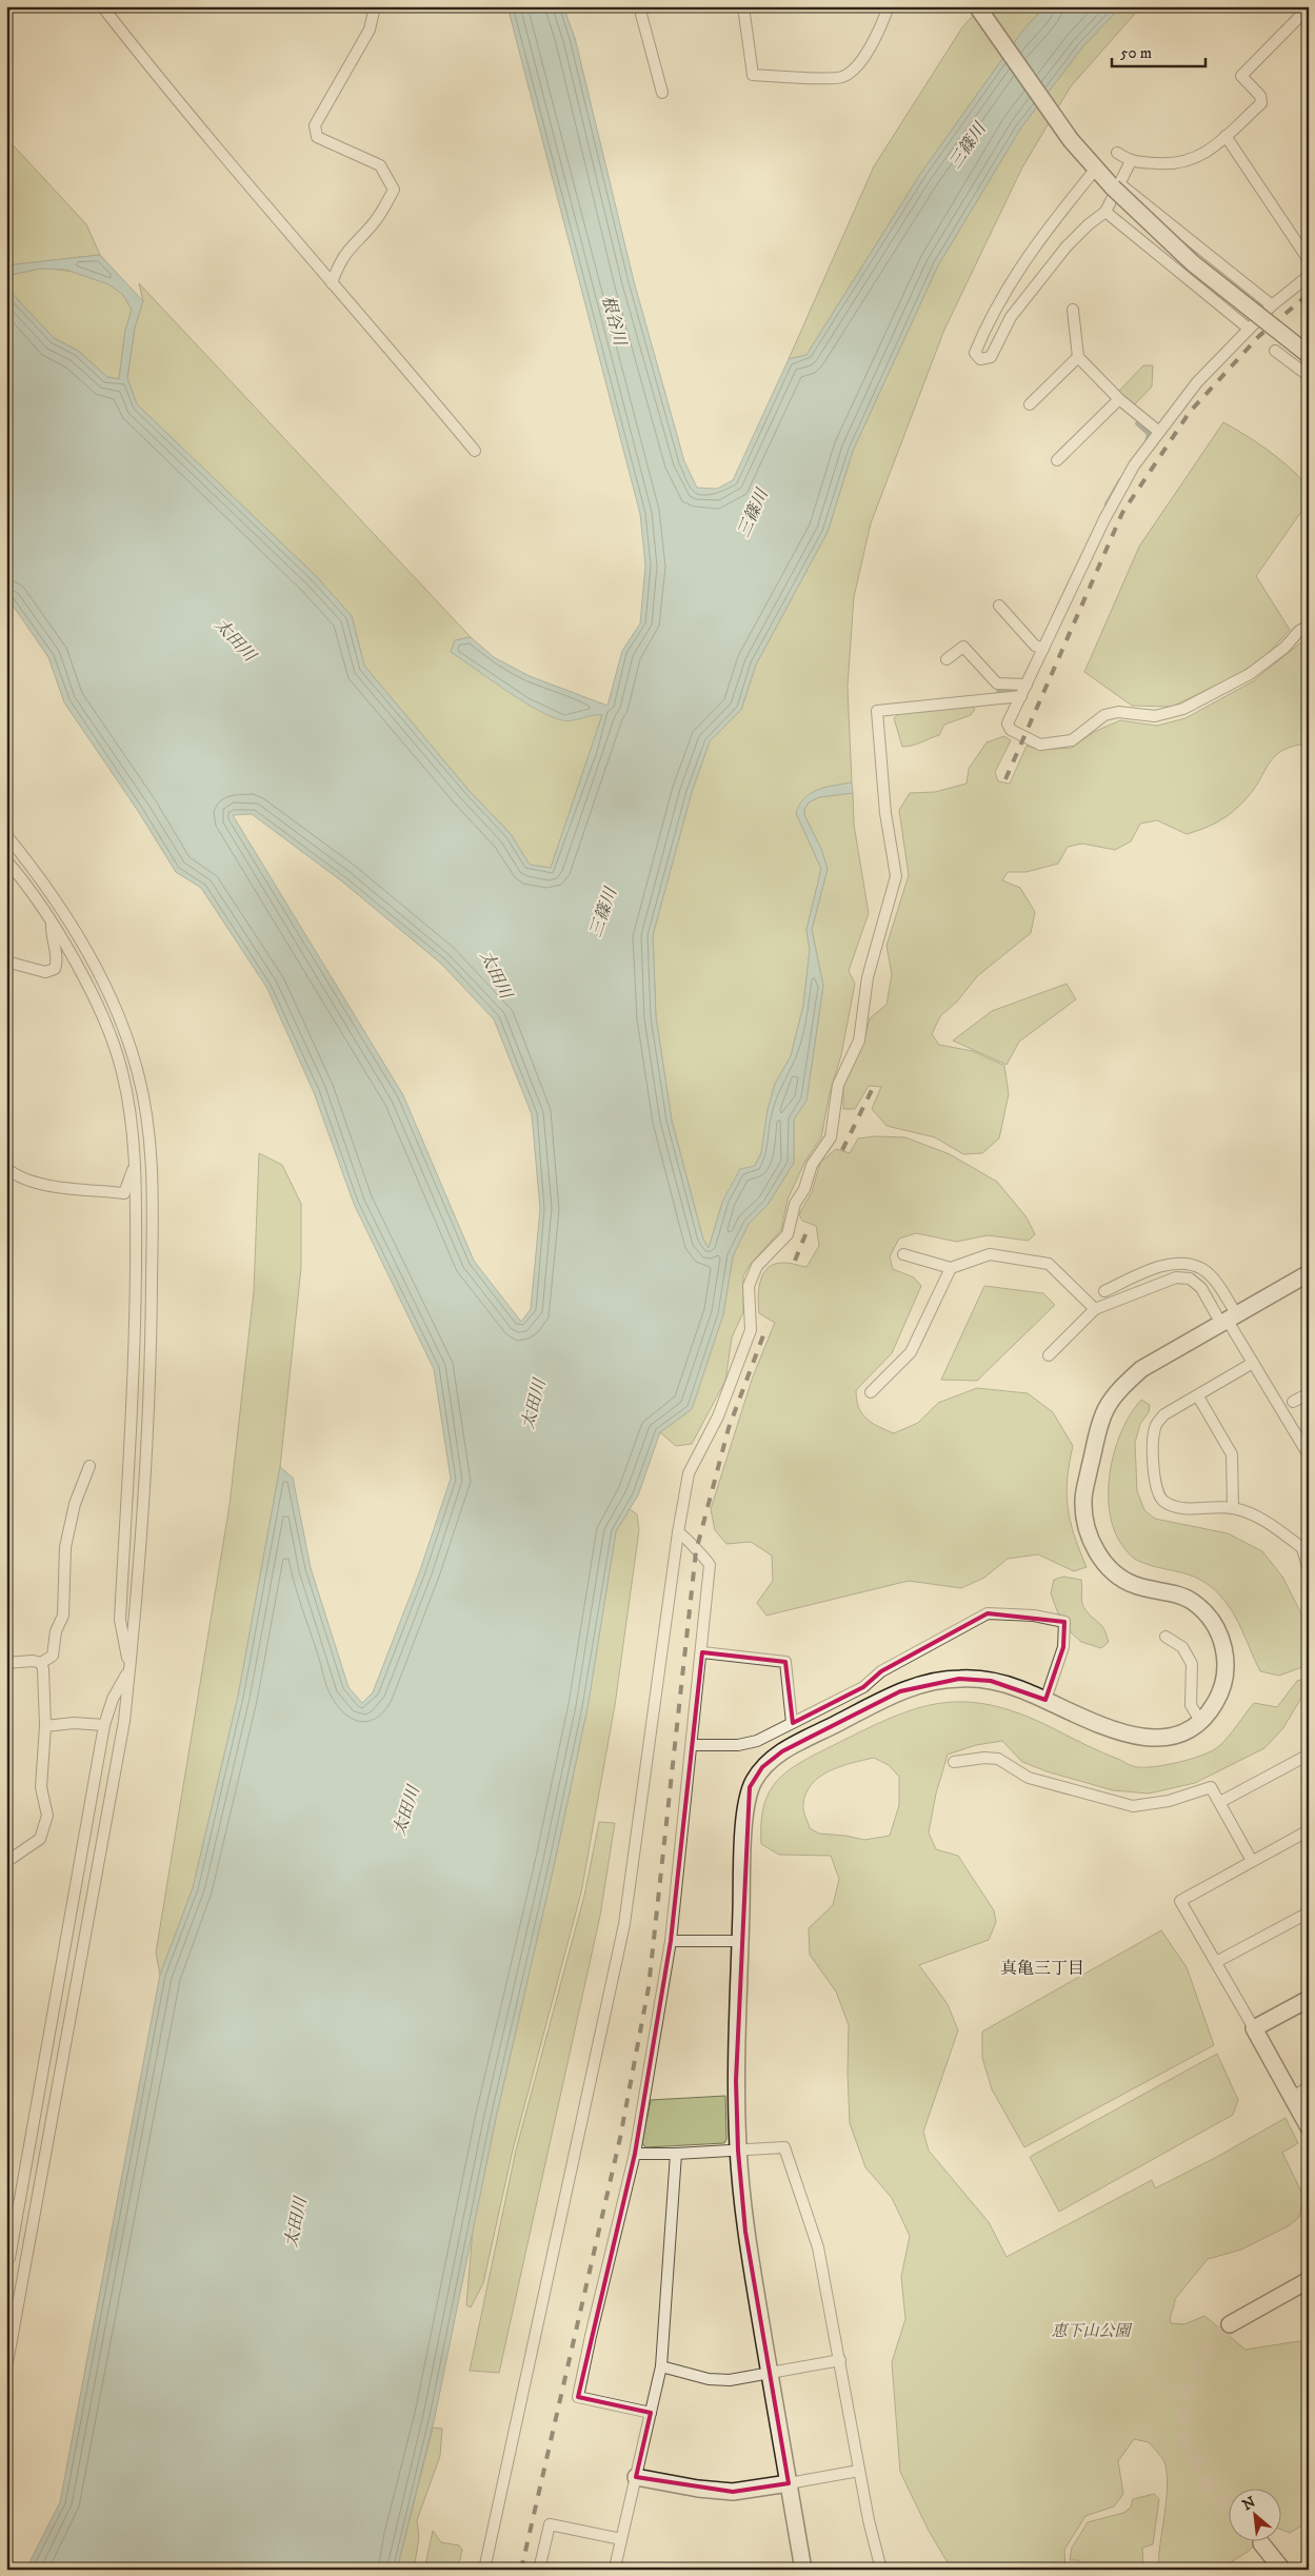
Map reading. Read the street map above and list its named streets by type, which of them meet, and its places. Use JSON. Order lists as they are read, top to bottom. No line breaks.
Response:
{"districts":["真亀三丁目"],"water":["三篠川","根谷川","太田川"],"parks":["恵下山公園"],"scale_bar":"50 m","north":"top left"}
